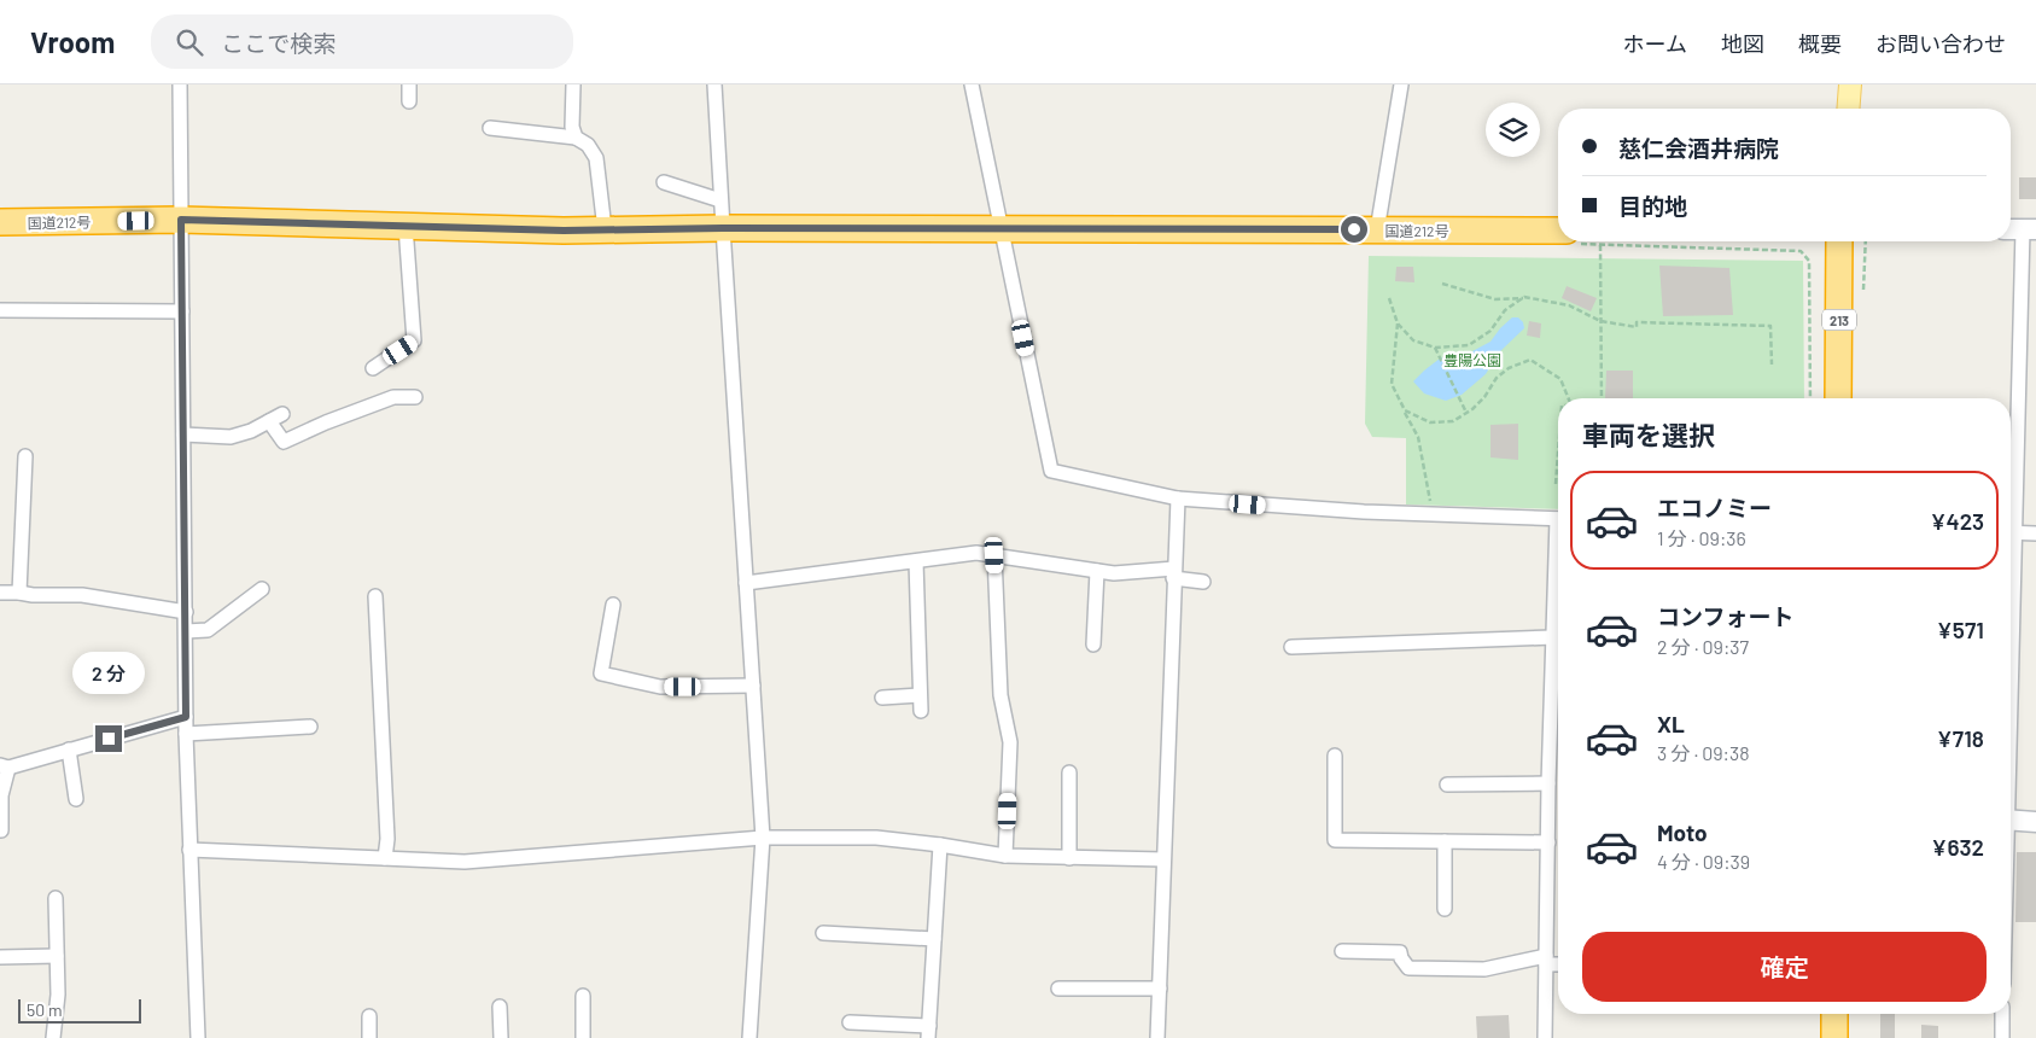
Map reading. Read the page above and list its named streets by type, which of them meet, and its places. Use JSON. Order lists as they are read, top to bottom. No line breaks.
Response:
{"streets":{"highway":["国道212号","213"]},"parks":["豊陽公園"],"scale_bar":"50 m","page":{"header":"Vroom","search":"ここで検索","nav":["ホーム","地図","概要","お問い合わせ"],"banner":["慈仁会酒井病院","目的地"],"heading":"車両を選択","list":[{"name":"エコノミー","note":"1 分 · 09:36","value":"¥423"},{"name":"コンフォート","note":"2 分 · 09:37","value":"¥571"},{"name":"XL","note":"3 分 · 09:38","value":"¥718"},{"name":"Moto","note":"4 分 · 09:39","value":"¥632"}],"bubble":"2 分","buttons":"確定","scale":"50 m"}}
